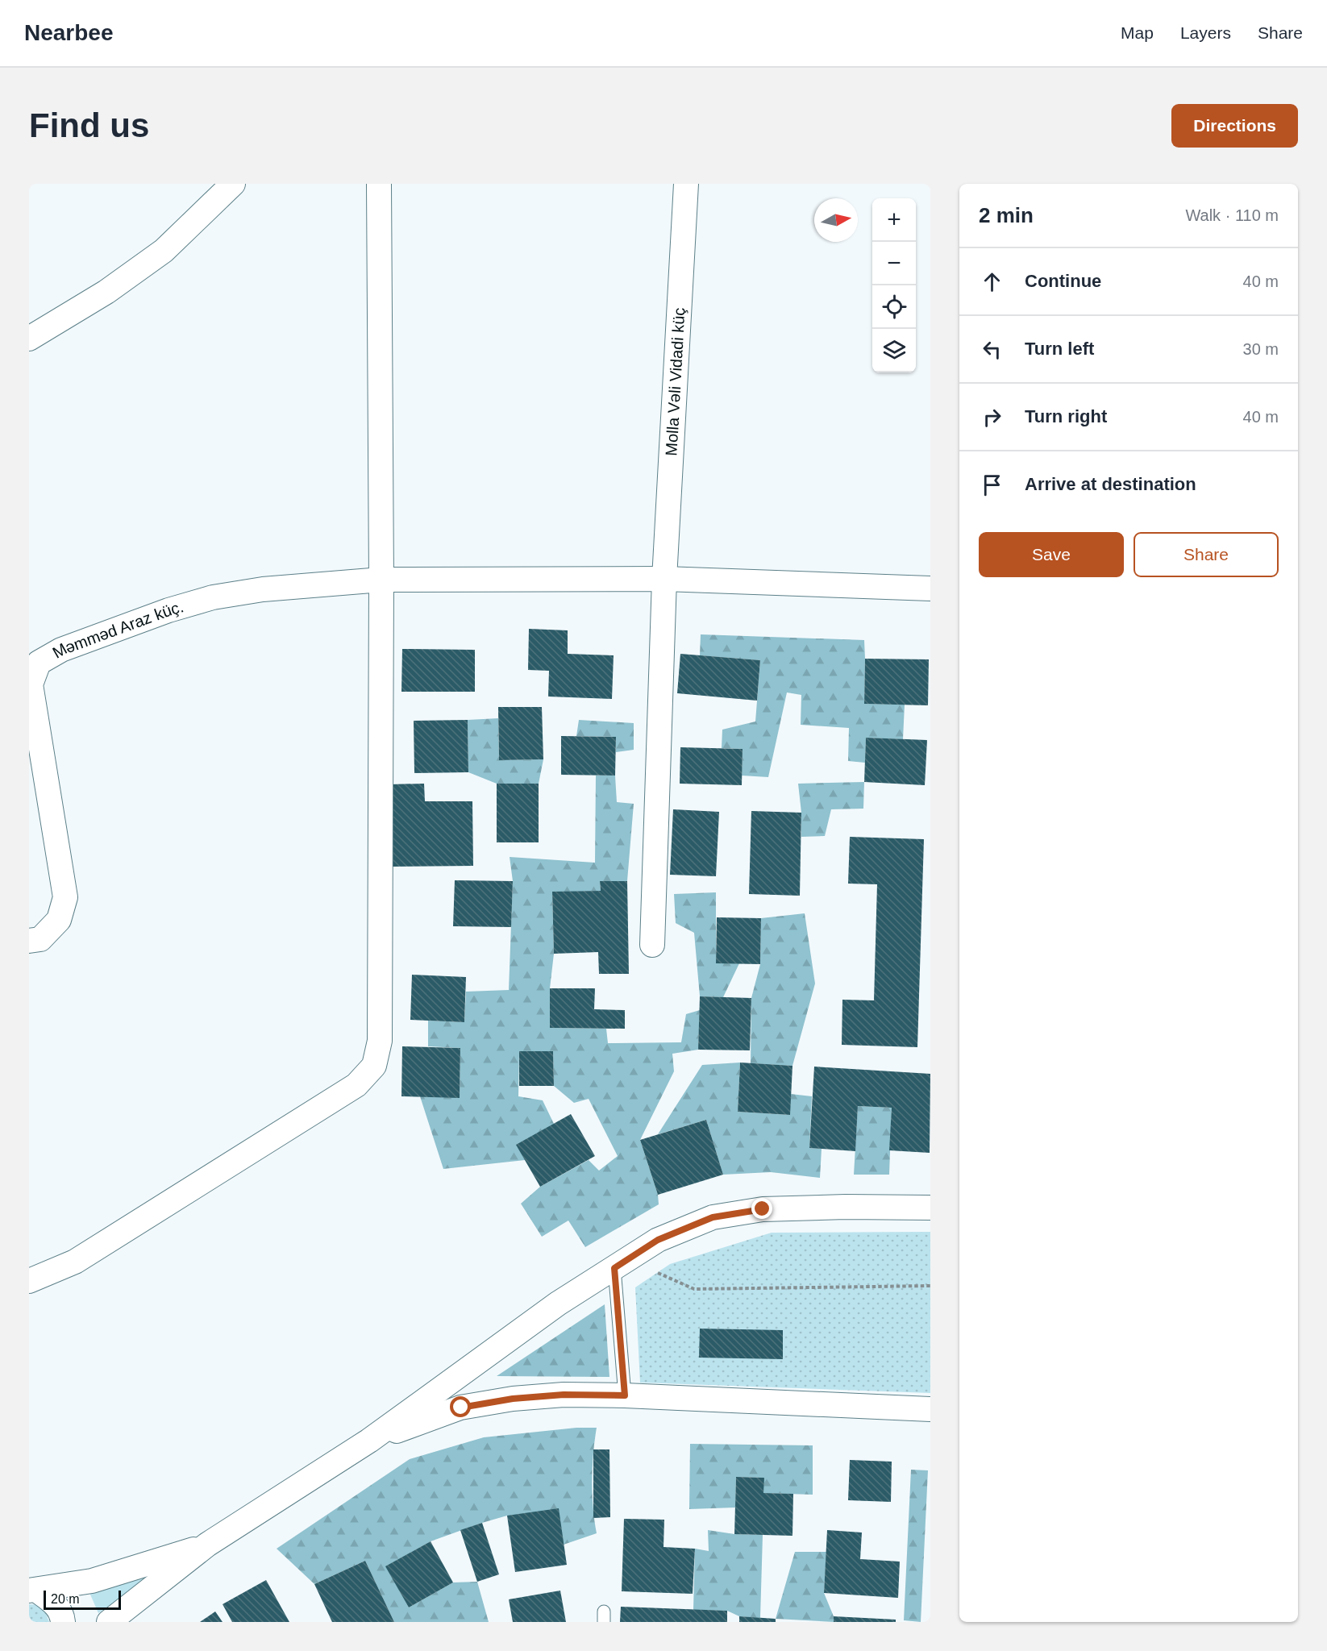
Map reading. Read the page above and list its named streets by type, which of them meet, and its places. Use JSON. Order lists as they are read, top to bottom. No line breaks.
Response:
{"streets":{"street":["Molla Vəli Vidadi küç","Məmməd Araz küç."]},"crossings":[["Molla Vəli Vidadi küç","Məmməd Araz küç."]],"scale_bar":"20 m","north":"right","page":{"header":"Nearbee","nav":["Map","Layers","Share"],"buttons":["Directions",["Save","Share"]],"title":"Find us","heading":["2 min","Walk · 110 m"],"map_buttons":["+","−"],"list":[["Continue","40 m"],["Turn left","30 m"],["Turn right","40 m"],"Arrive at destination"],"scale":"20 m"}}
